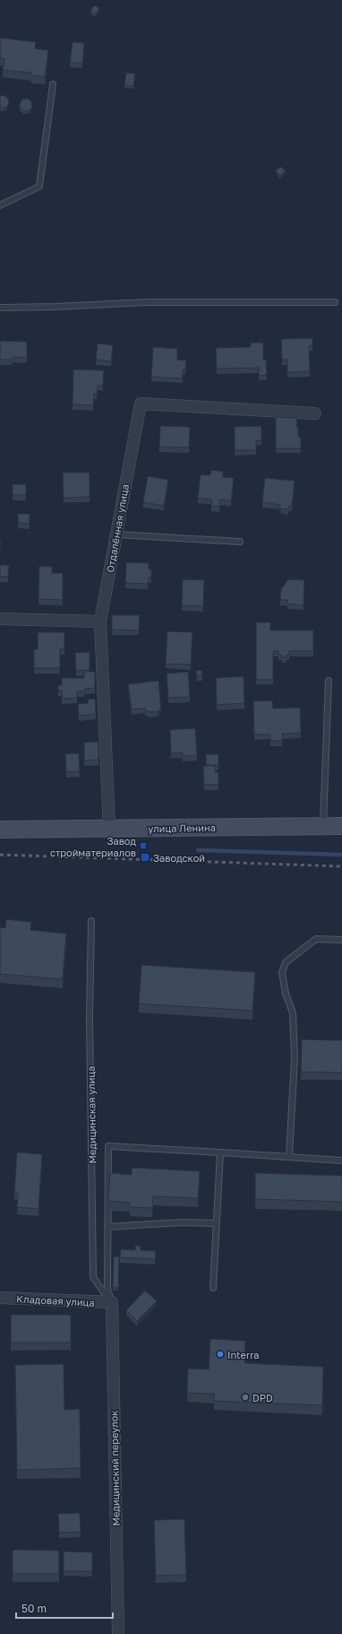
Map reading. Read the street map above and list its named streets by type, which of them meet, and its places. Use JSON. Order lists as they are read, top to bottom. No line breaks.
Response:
{"streets":{"main road":["улица Ленина"],"street":["Отдалённая улица","Кладовая улица","Медицинский переулок"],"lane":["Медицинская улица"]},"crossings":[["Отдалённая улица","улица Ленина"],["Медицинская улица","Кладовая улица"],["Медицинская улица","Медицинский переулок"],["Кладовая улица","Медицинский переулок"]],"places":{"transit":["Завод стройматериалов","Заводской"],"other":["Interra","DPD"]},"scale_bar":"50 m"}
